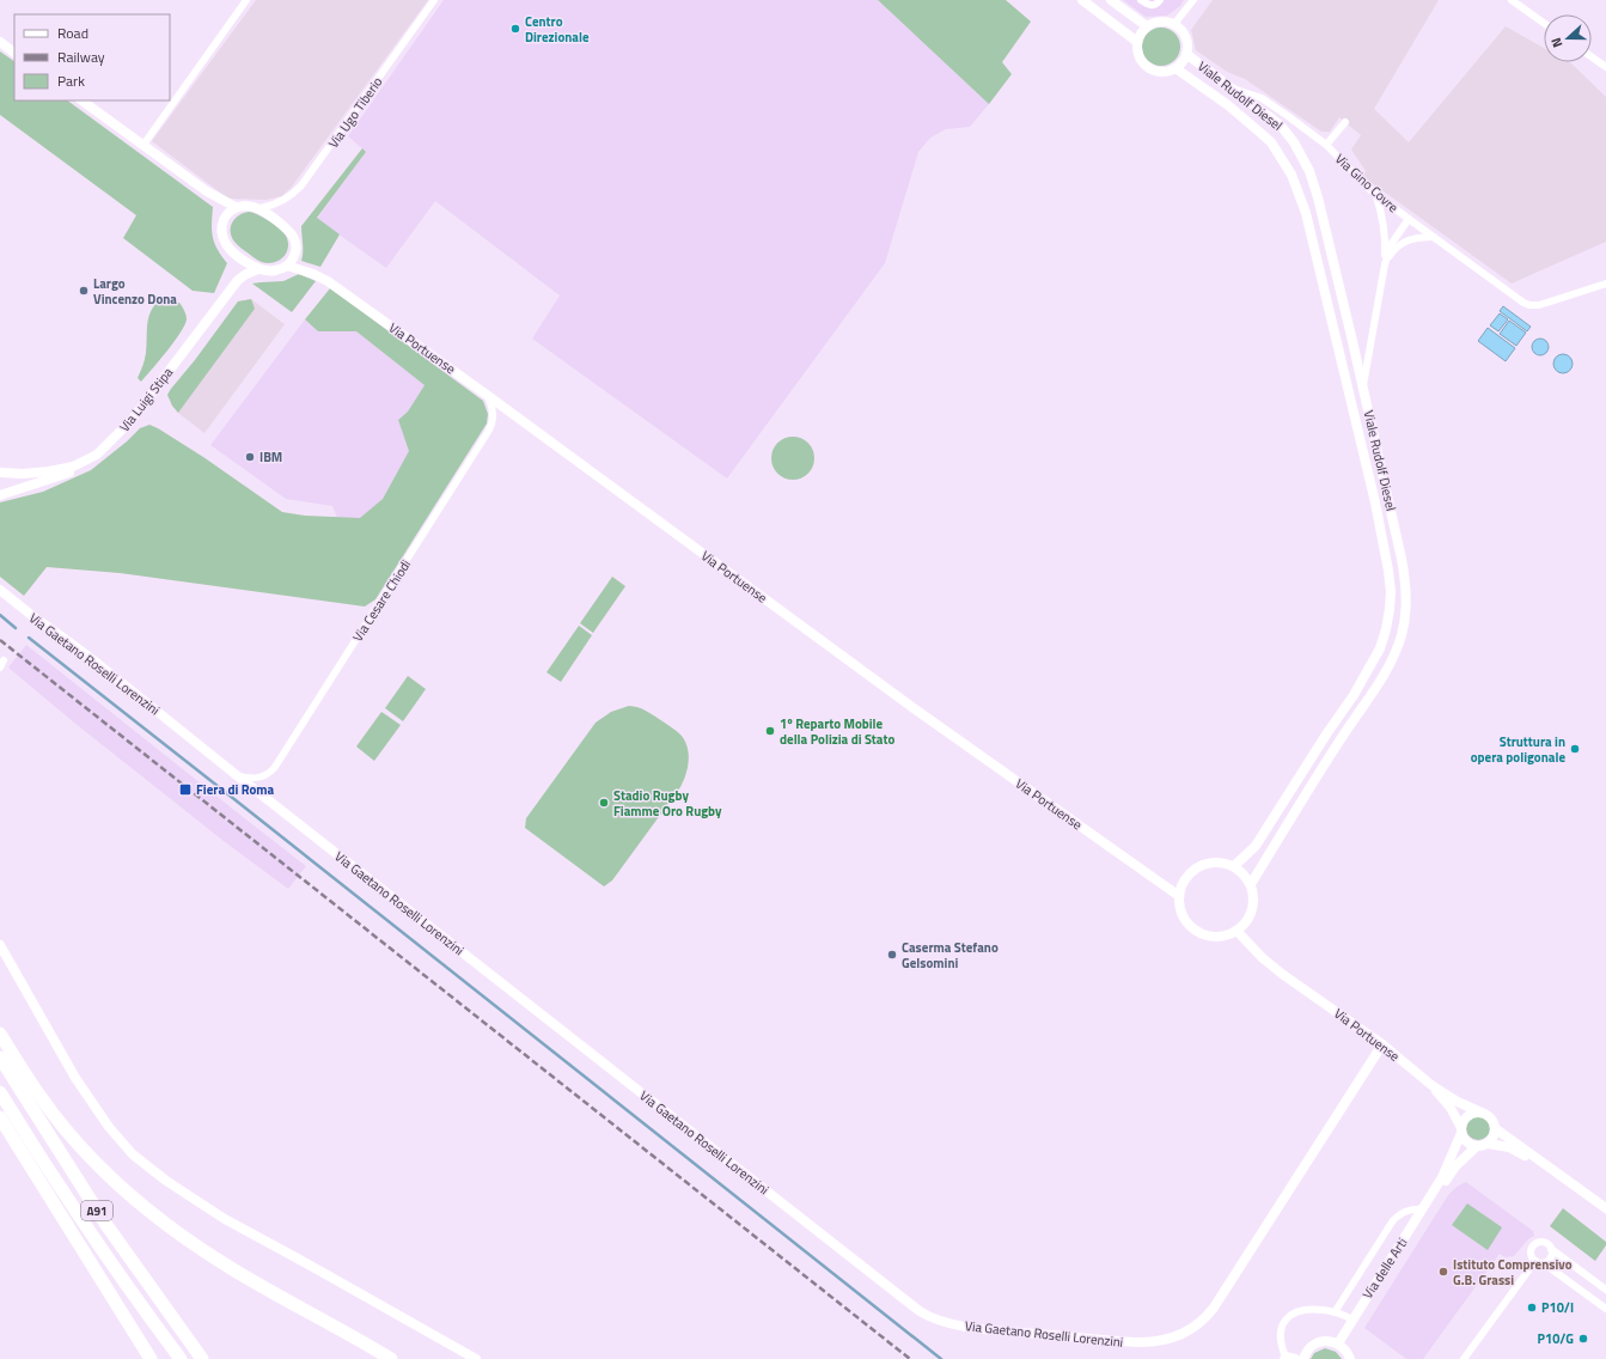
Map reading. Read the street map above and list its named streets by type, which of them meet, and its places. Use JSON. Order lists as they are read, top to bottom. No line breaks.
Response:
{"streets":{"highway":["A91"],"street":["Viale Rudolf Diesel","Via Ugo Tiberio","Via Gino Covre","Via Portuense","Via Luigi Stipa","Via Cesare Chiodi","Via Gaetano Roselli Lorenzini","Via delle Arti"]},"crossings":[["Viale Rudolf Diesel","Via Gino Covre"],["Viale Rudolf Diesel","Via Portuense"],["Via Ugo Tiberio","Via Portuense"],["Via Ugo Tiberio","Via Luigi Stipa"],["Via Portuense","Via Luigi Stipa"],["Via Portuense","Via Cesare Chiodi"],["Via Portuense","Via Gaetano Roselli Lorenzini"],["Via Cesare Chiodi","Via Gaetano Roselli Lorenzini"]],"places":{"other":["Centro Direzionale","Largo Vincenzo Dona","IBM","1º Reparto Mobile della Polizia di Stato","Struttura in opera poligonale","Stadio Rugby Fiamme Oro Rugby","Caserma Stefano Gelsomini","Istituto Comprensivo G.B. Grassi","P10/I","P10/G"],"transit":["Fiera di Roma"]},"legend":["Road","Railway","Park"],"north":"left"}
